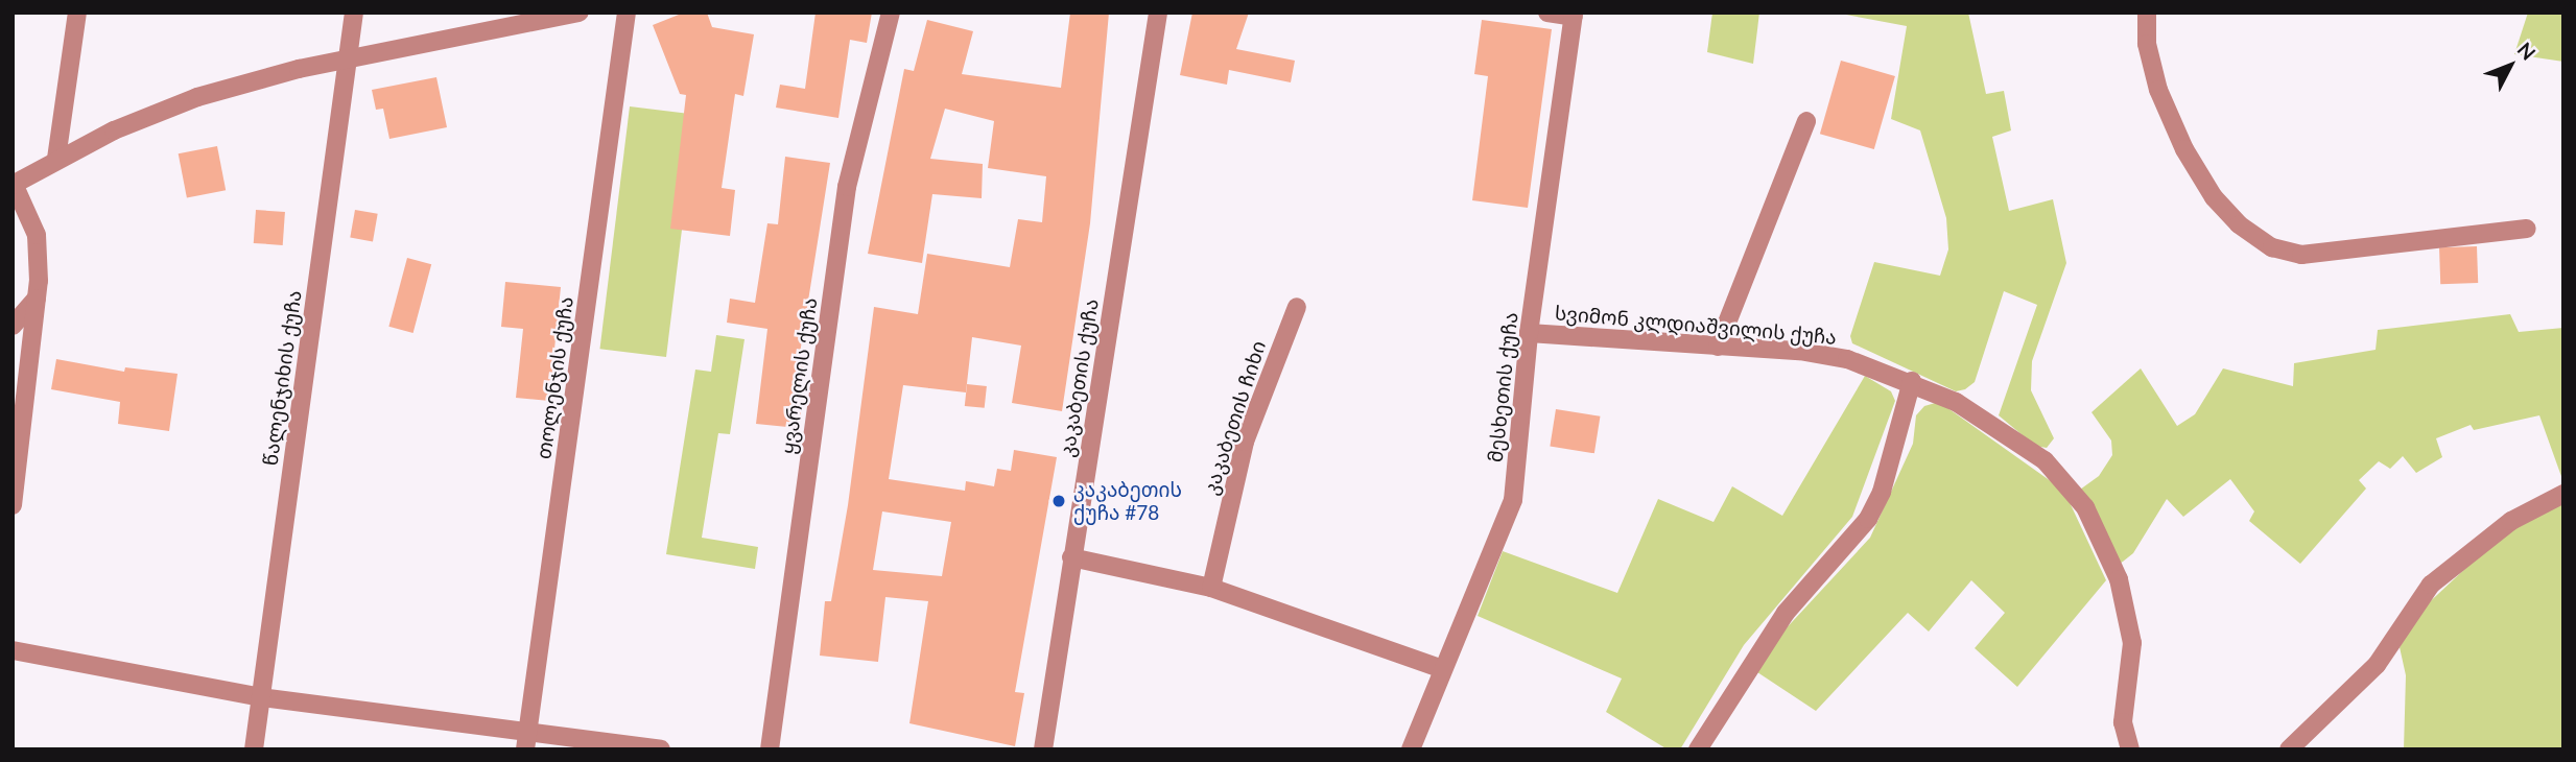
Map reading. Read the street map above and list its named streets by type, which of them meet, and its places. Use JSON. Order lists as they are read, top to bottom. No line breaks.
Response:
{"streets":{"street":["სვიმონ კლდიაშვილის ქუჩა","ყვარელის ქუჩა","წალენჯიხის ქუჩა","თოლენჯის ქუჩა","კაკაბეთის ქუჩა","მესხეთის ქუჩა","კაკაბეთის ჩიხი"]},"crossings":[["სვიმონ კლდიაშვილის ქუჩა","მესხეთის ქუჩა"]],"places":["კაკაბეთის ქუჩა #78"],"north":"top right"}
